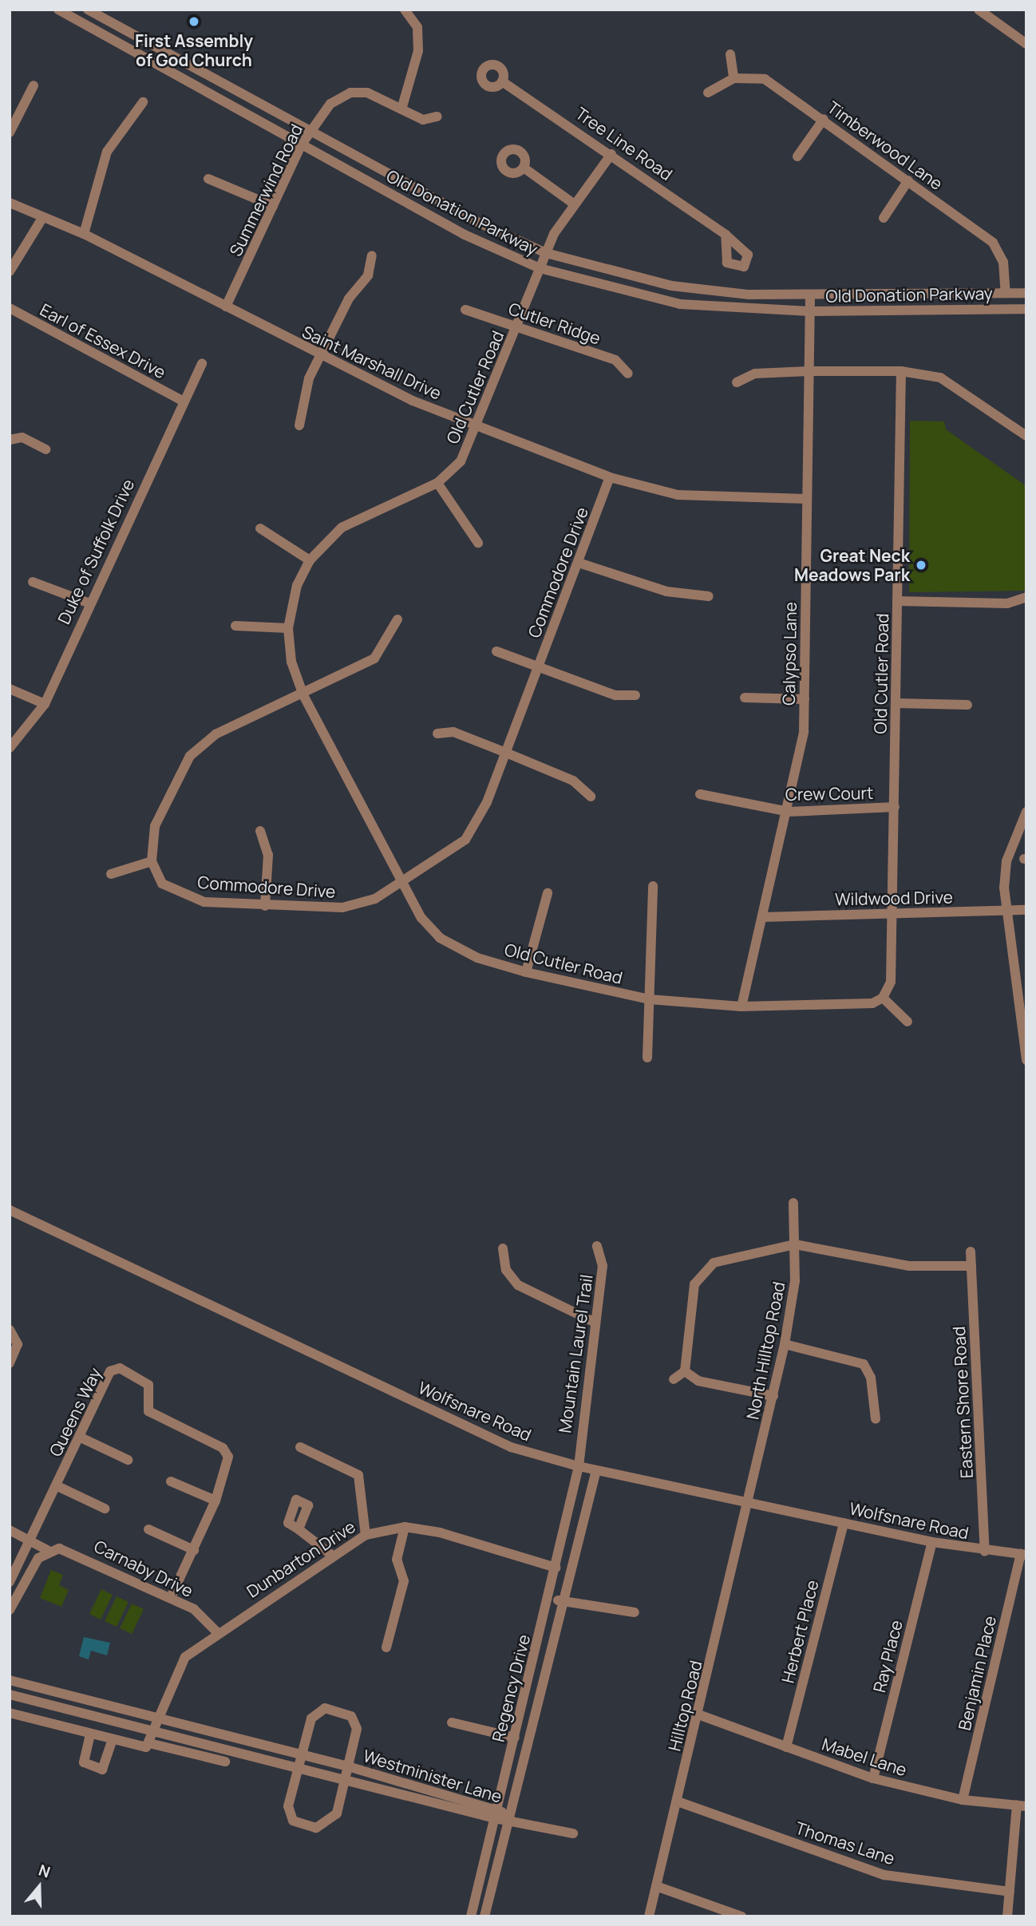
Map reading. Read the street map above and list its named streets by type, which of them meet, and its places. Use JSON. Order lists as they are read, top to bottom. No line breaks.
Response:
{"streets":{"street":["Tree Line Road","Timberwood Lane","Summerwind Road","Old Donation Parkway","Cutler Ridge","Earl of Essex Drive","Saint Marshall Drive","Old Cutler Road","Duke of Suffolk Drive","Commodore Drive","Calypso Lane","Crew Court","Wildwood Drive","North Hilltop Road","Mountain Laurel Trail","Eastern Shore Road","Wolfsnare Road","Queens Way","Dunbarton Drive","Carnaby Drive","Herbert Place","Ray Place","Benjamin Place","Regency Drive","Hilltop Road","Mabel Lane","Westminister Lane","Thomas Lane"]},"crossings":[["Tree Line Road","Old Cutler Road"],["Timberwood Lane","Old Donation Parkway"],["Summerwind Road","Old Donation Parkway"],["Summerwind Road","Saint Marshall Drive"],["Old Donation Parkway","Old Cutler Road"],["Old Donation Parkway","Calypso Lane"],["Cutler Ridge","Old Cutler Road"],["Earl of Essex Drive","Duke of Suffolk Drive"],["Saint Marshall Drive","Old Cutler Road"],["Saint Marshall Drive","Commodore Drive"],["Saint Marshall Drive","Calypso Lane"],["Old Cutler Road","Commodore Drive"],["Old Cutler Road","Calypso Lane"],["Old Cutler Road","Crew Court"],["Old Cutler Road","Wildwood Drive"],["Calypso Lane","Crew Court"],["Calypso Lane","Wildwood Drive"],["North Hilltop Road","Wolfsnare Road"],["North Hilltop Road","Hilltop Road"],["Mountain Laurel Trail","Wolfsnare Road"],["Mountain Laurel Trail","Regency Drive"],["Eastern Shore Road","Wolfsnare Road"],["Wolfsnare Road","Herbert Place"],["Wolfsnare Road","Ray Place"],["Wolfsnare Road","Benjamin Place"],["Wolfsnare Road","Regency Drive"],["Wolfsnare Road","Hilltop Road"],["Queens Way","Carnaby Drive"],["Dunbarton Drive","Carnaby Drive"],["Dunbarton Drive","Regency Drive"],["Dunbarton Drive","Westminister Lane"],["Herbert Place","Mabel Lane"],["Ray Place","Mabel Lane"],["Benjamin Place","Mabel Lane"],["Regency Drive","Westminister Lane"],["Hilltop Road","Mabel Lane"],["Hilltop Road","Thomas Lane"]],"places":["First Assembly of God Church","Great Neck Meadows Park"],"north":"top"}
